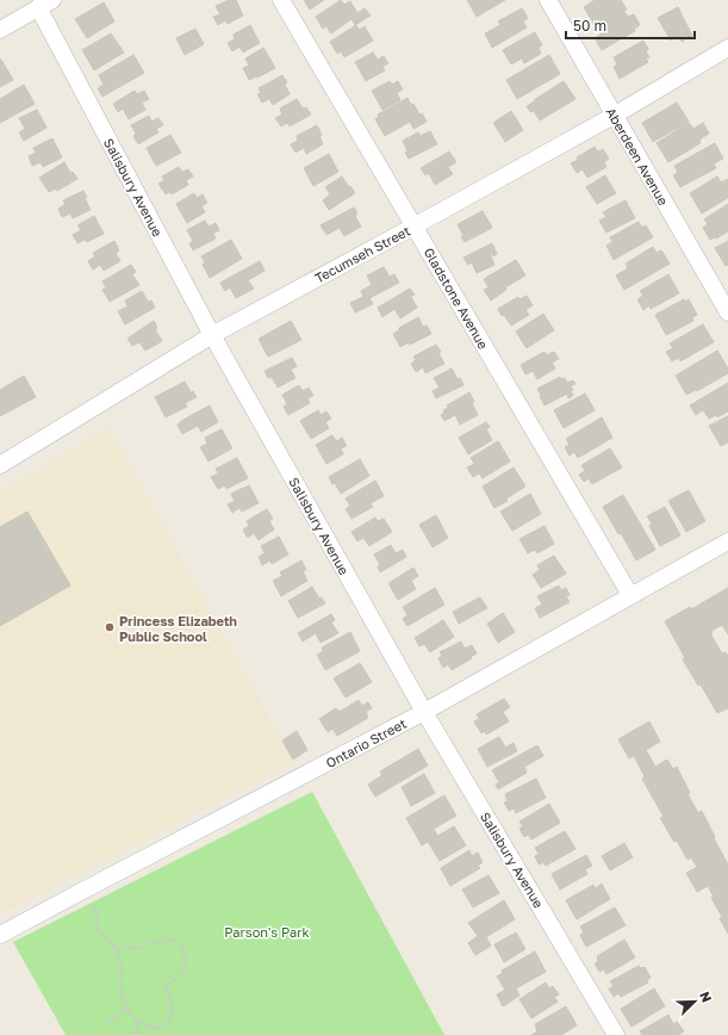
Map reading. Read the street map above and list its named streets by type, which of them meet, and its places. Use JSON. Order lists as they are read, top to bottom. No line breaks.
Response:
{"streets":{"street":["Aberdeen Avenue","Salisbury Avenue","Tecumseh Street","Gladstone Avenue","Ontario Street"]},"crossings":[["Aberdeen Avenue","Tecumseh Street"],["Salisbury Avenue","Tecumseh Street"],["Salisbury Avenue","Ontario Street"],["Tecumseh Street","Gladstone Avenue"],["Gladstone Avenue","Ontario Street"]],"parks":["Parson's Park"],"places":["Princess Elizabeth Public School"],"scale_bar":"50 m","north":"top right"}
